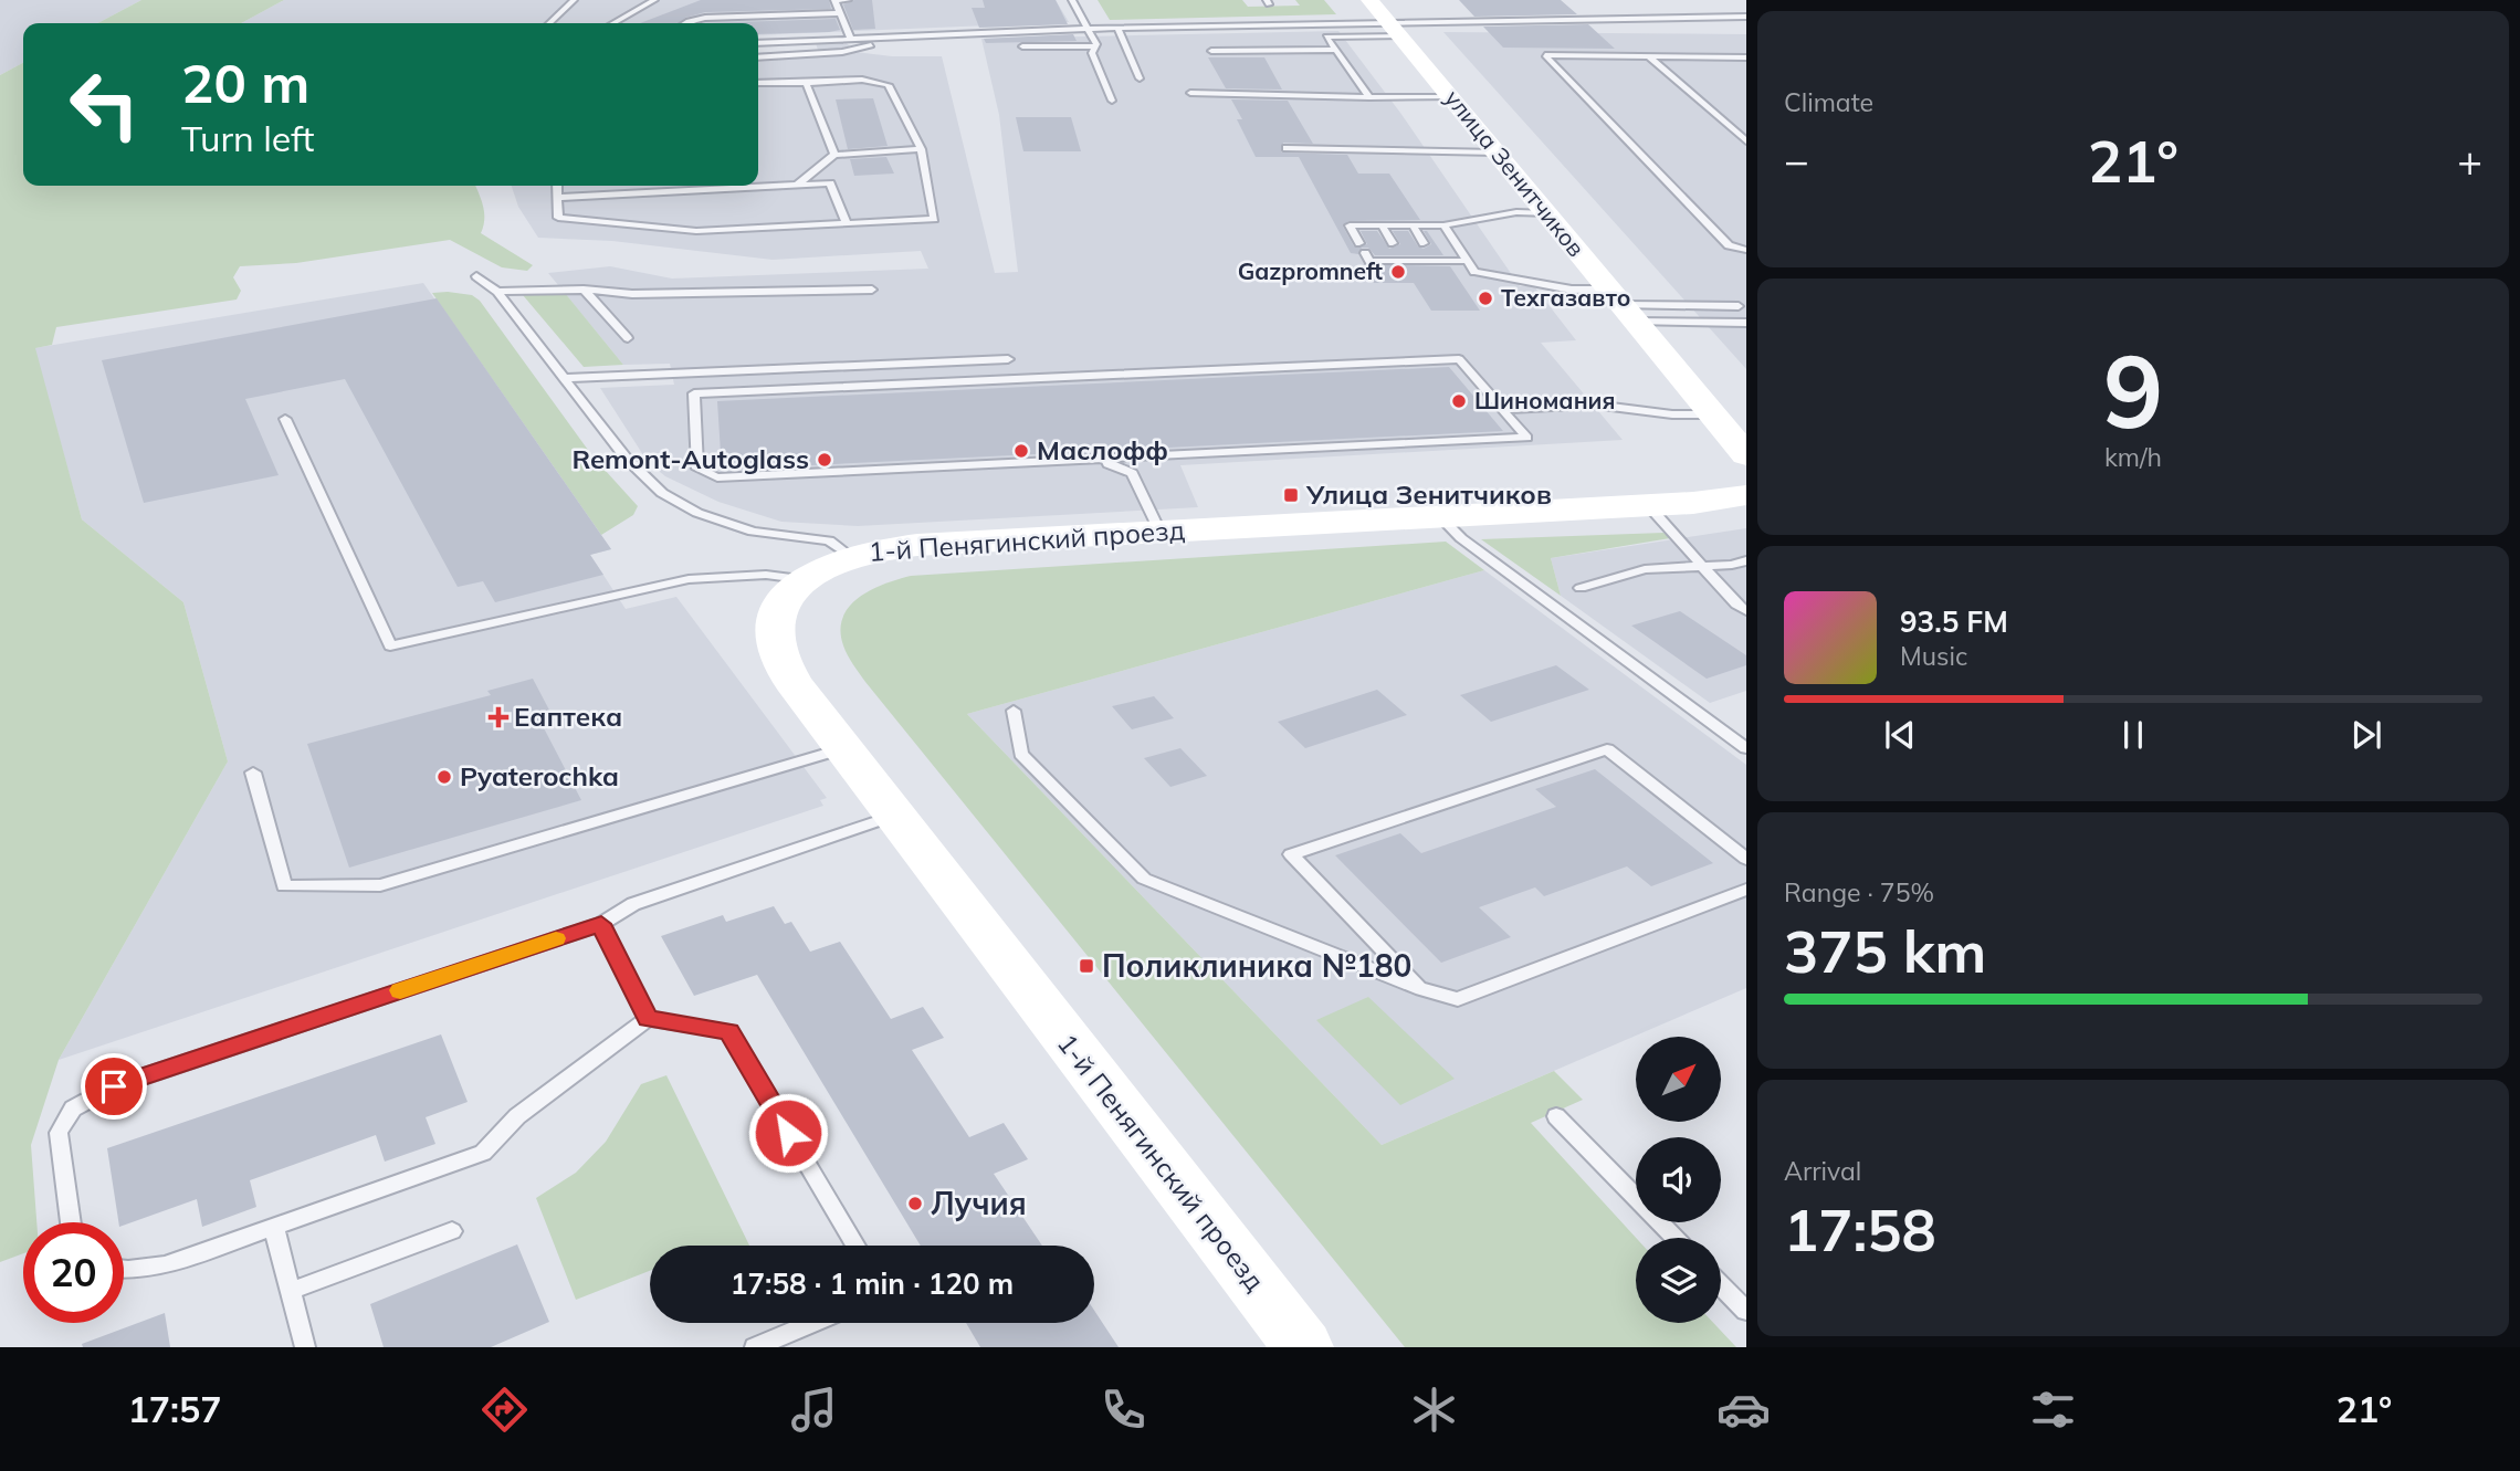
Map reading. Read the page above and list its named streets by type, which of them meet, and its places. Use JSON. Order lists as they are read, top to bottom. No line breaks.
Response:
{"streets":{"street":["улица Зенитчиков","1-й Пенягинский проезд"]},"places":{"other":["Gazpromneft","Техгазавто","Шиномания","Маслофф","Remont-Autoglass","Pyaterochka","Лучия"],"transit":["Улица Зенитчиков","Поликлиника №180"],"health":["Еаптека"]},"north":"top right","page":{"tile":["Climate",["9","km/h"],["Range · 75%","375 km"],["Arrival","17:58"]],"turn":["20 m","Turn left"],"heat":["−","21°","+"],"song":["93.5 FM","Music"],"limit":"20","trip":"17:58 · 1 min · 120 m","tabs":["17:57","21°"]}}
